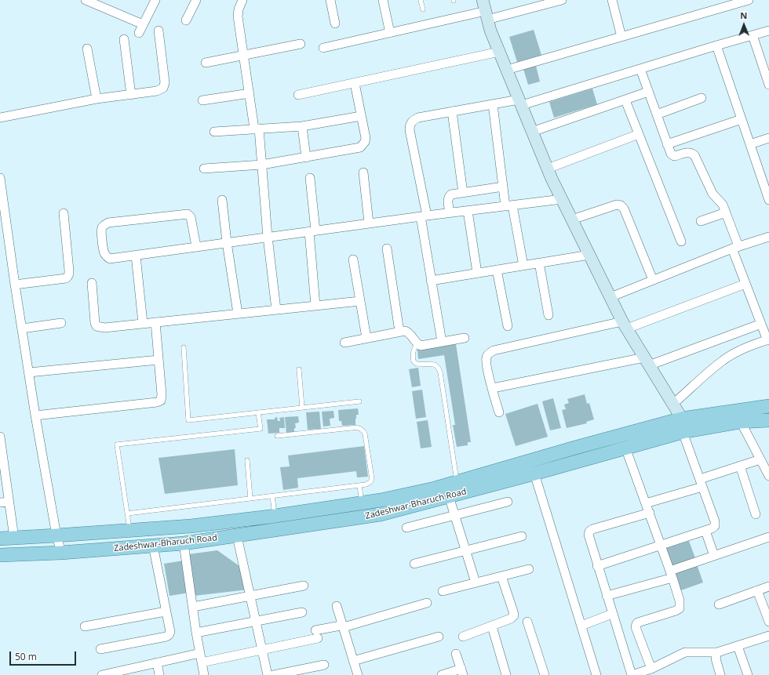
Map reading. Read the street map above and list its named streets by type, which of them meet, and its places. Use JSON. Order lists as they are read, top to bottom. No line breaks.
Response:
{"streets":{"main road":["Zadeshwar-Bharuch Road"]},"scale_bar":"50 m","north":"top"}
